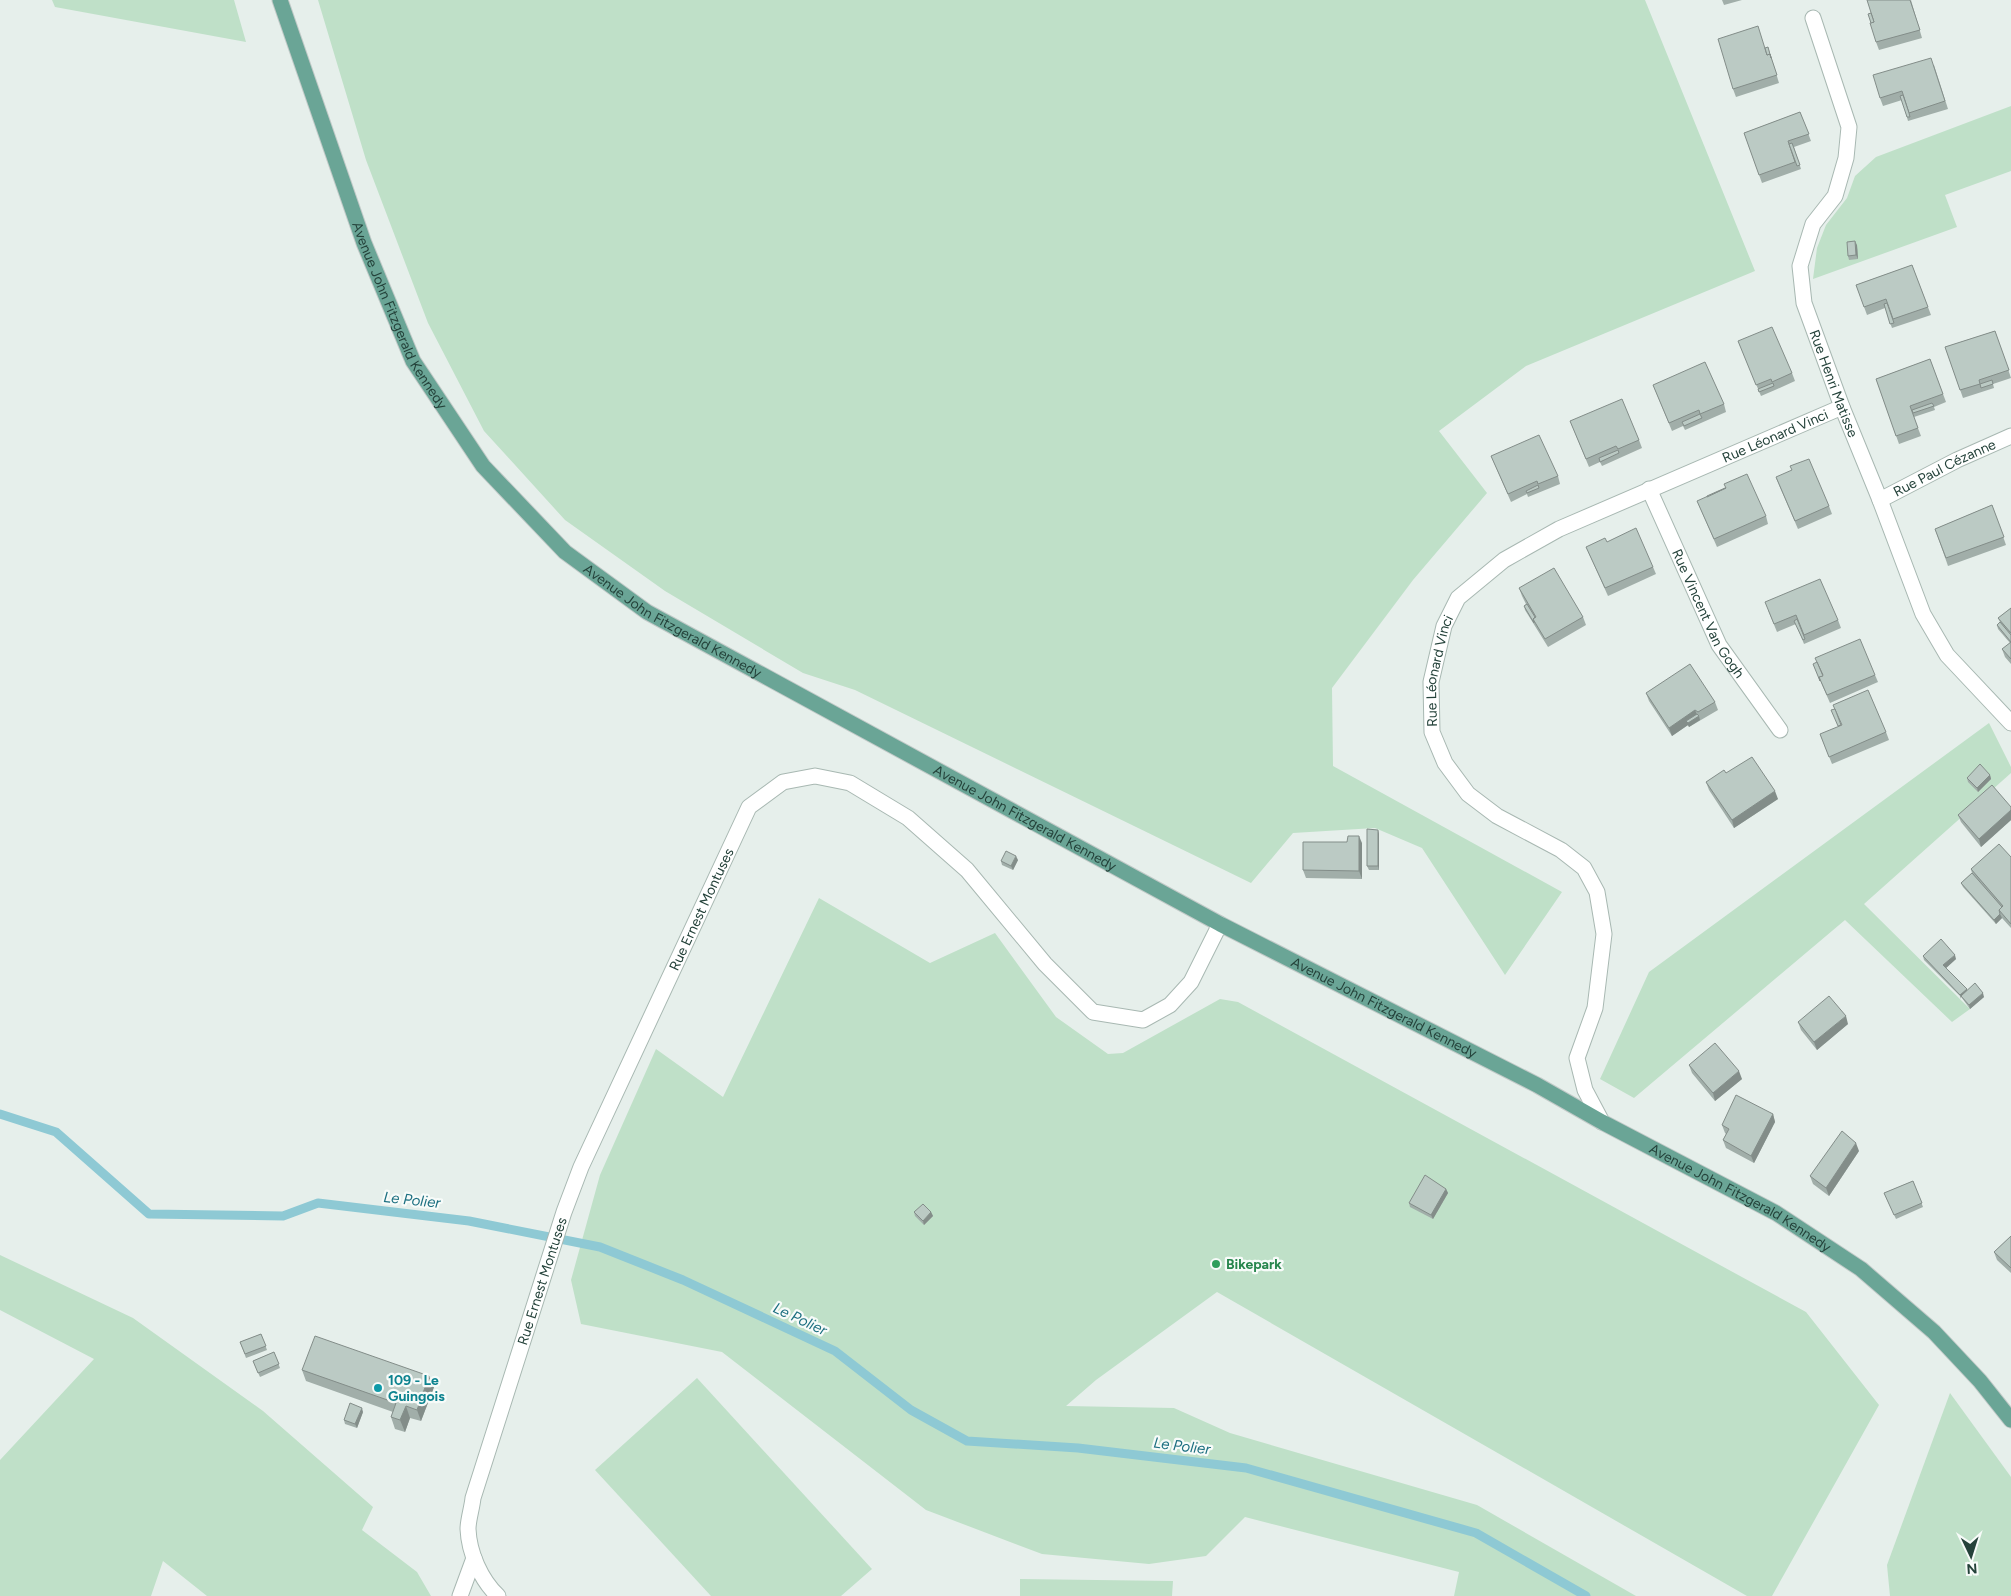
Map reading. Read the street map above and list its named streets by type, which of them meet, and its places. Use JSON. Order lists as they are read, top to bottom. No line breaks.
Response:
{"streets":{"main road":["Avenue John Fitzgerald Kennedy"],"street":["Rue Henri Matisse","Rue Léonard Vinci","Rue Paul Cézanne","Rue Vincent Van Gogh","Rue Ernest Montuses"]},"crossings":[["Avenue John Fitzgerald Kennedy","Rue Léonard Vinci"],["Avenue John Fitzgerald Kennedy","Rue Ernest Montuses"],["Rue Henri Matisse","Rue Léonard Vinci"],["Rue Henri Matisse","Rue Paul Cézanne"],["Rue Léonard Vinci","Rue Vincent Van Gogh"]],"water":["Le Polier"],"places":["Bikepark","109 - Le Guingois"],"north":"bottom"}
